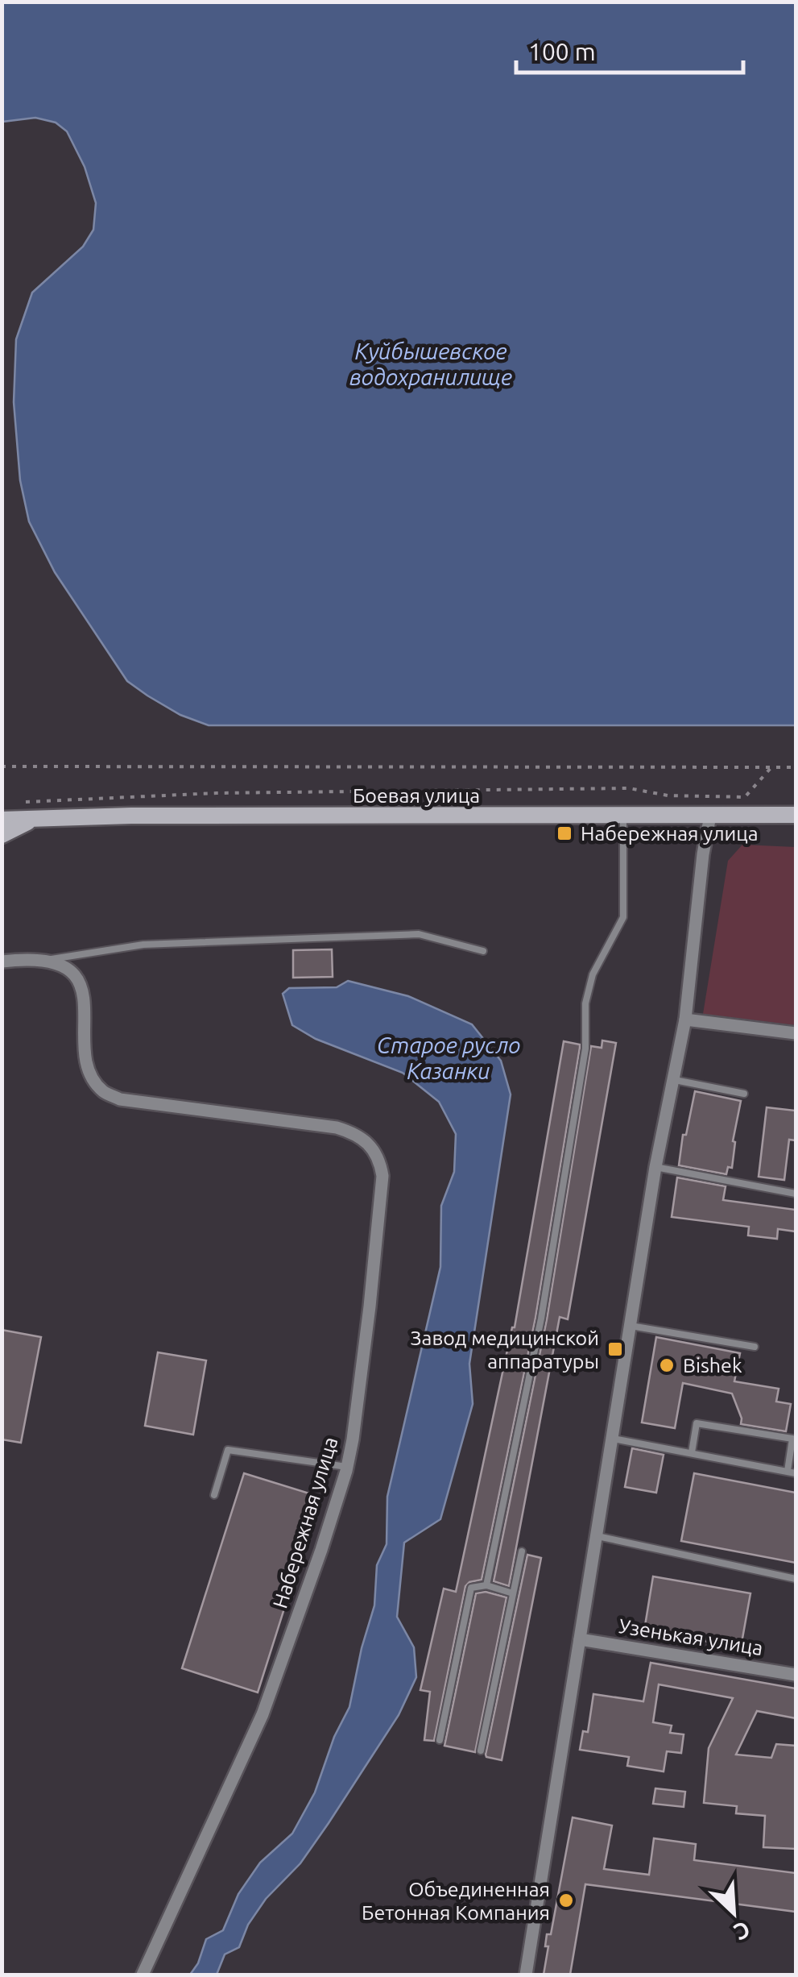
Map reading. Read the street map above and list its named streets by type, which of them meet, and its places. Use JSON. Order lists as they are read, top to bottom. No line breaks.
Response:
{"streets":{"main road":["Боевая улица"],"street":["Набережная улица","Узенькая улица"]},"water":["Куйбышевское водохранилище","Старое русло Казанки"],"places":{"transit":["Набережная улица","Завод медицинской аппаратуры"],"other":["Bishek","Объединенная Бетонная Компания"]},"scale_bar":"100 m","north":"bottom right"}
